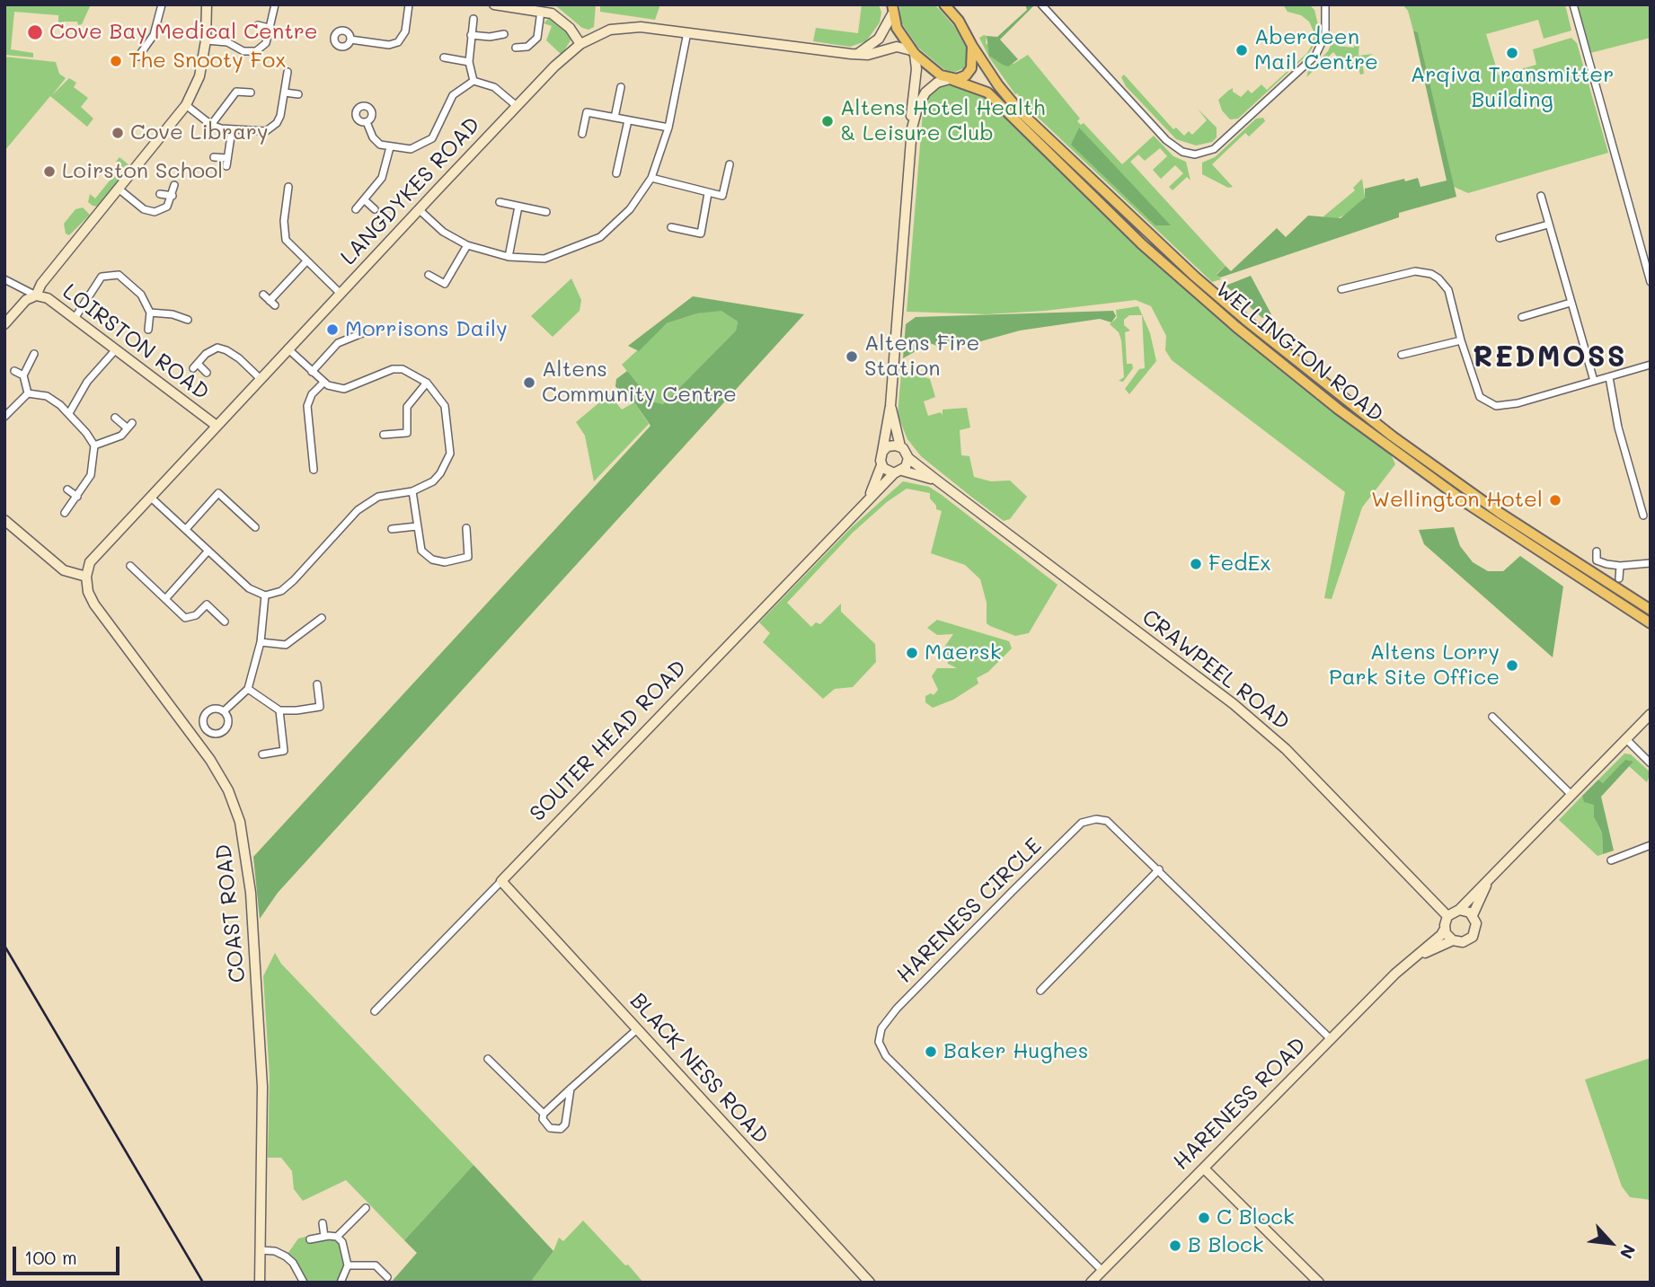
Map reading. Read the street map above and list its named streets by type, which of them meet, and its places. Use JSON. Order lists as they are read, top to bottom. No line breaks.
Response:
{"streets":{"main road":["WELLINGTON ROAD"],"street":["LANGDYKES ROAD","LOIRSTON ROAD","CRAWPEEL ROAD","SOUTER HEAD ROAD","HARENESS CIRCLE","COAST ROAD","BLACK NESS ROAD","HARENESS ROAD"]},"crossings":[["LANGDYKES ROAD","LOIRSTON ROAD"],["LANGDYKES ROAD","WELLINGTON ROAD"],["LANGDYKES ROAD","COAST ROAD"],["CRAWPEEL ROAD","SOUTER HEAD ROAD"],["CRAWPEEL ROAD","HARENESS ROAD"],["SOUTER HEAD ROAD","BLACK NESS ROAD"],["HARENESS CIRCLE","HARENESS ROAD"]],"districts":["REDMOSS"],"places":["Cove Bay Medical Centre","Aberdeen Mail Centre","Arqiva Transmitter Building","The Snooty Fox","Altens Hotel Health & Leisure Club","Cove Library","Loirston School","Morrisons Daily","Altens Fire Station","Altens Community Centre","Wellington Hotel","FedEx","Maersk","Altens Lorry Park Site Office","Baker Hughes","C Block","B Block"],"scale_bar":"100 m","north":"bottom right"}
